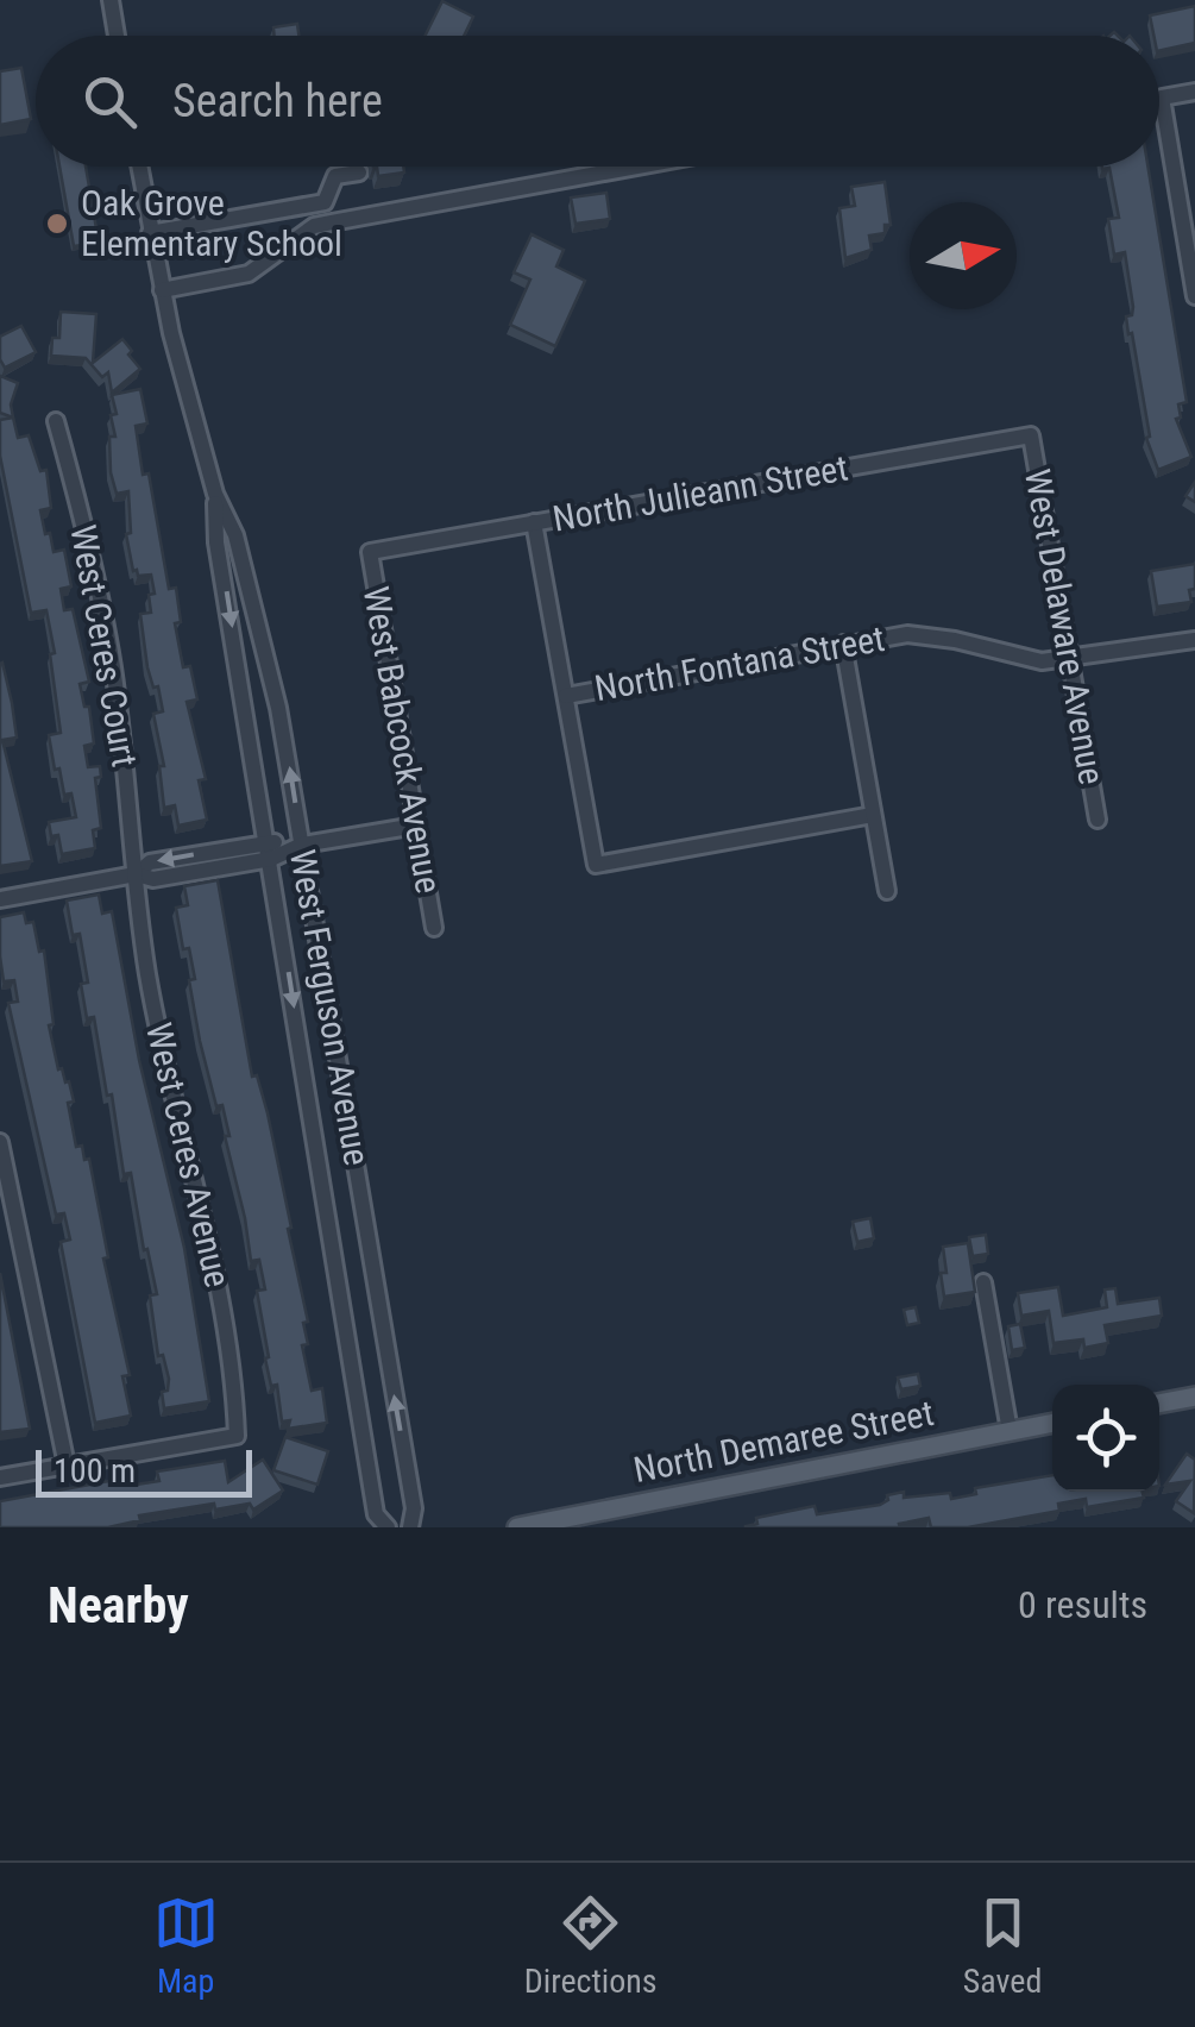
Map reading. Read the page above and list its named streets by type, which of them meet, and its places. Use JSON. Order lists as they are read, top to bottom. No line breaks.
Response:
{"streets":{"main road":["North Demaree Street"],"street":["North Julieann Street","West Delaware Avenue","West Ceres Court","North Fontana Street","West Babcock Avenue","West Ferguson Avenue","West Ceres Avenue"]},"crossings":[["North Julieann Street","West Delaware Avenue"],["North Julieann Street","West Babcock Avenue"],["West Delaware Avenue","North Fontana Street"],["West Ceres Court","West Ceres Avenue"]],"places":["Oak Grove Elementary School"],"scale_bar":"100 m","north":"right","page":{"search":"Search here","scale":"100 m","heading":["Nearby","0 results"],"nav":["Map","Directions","Saved"]}}
